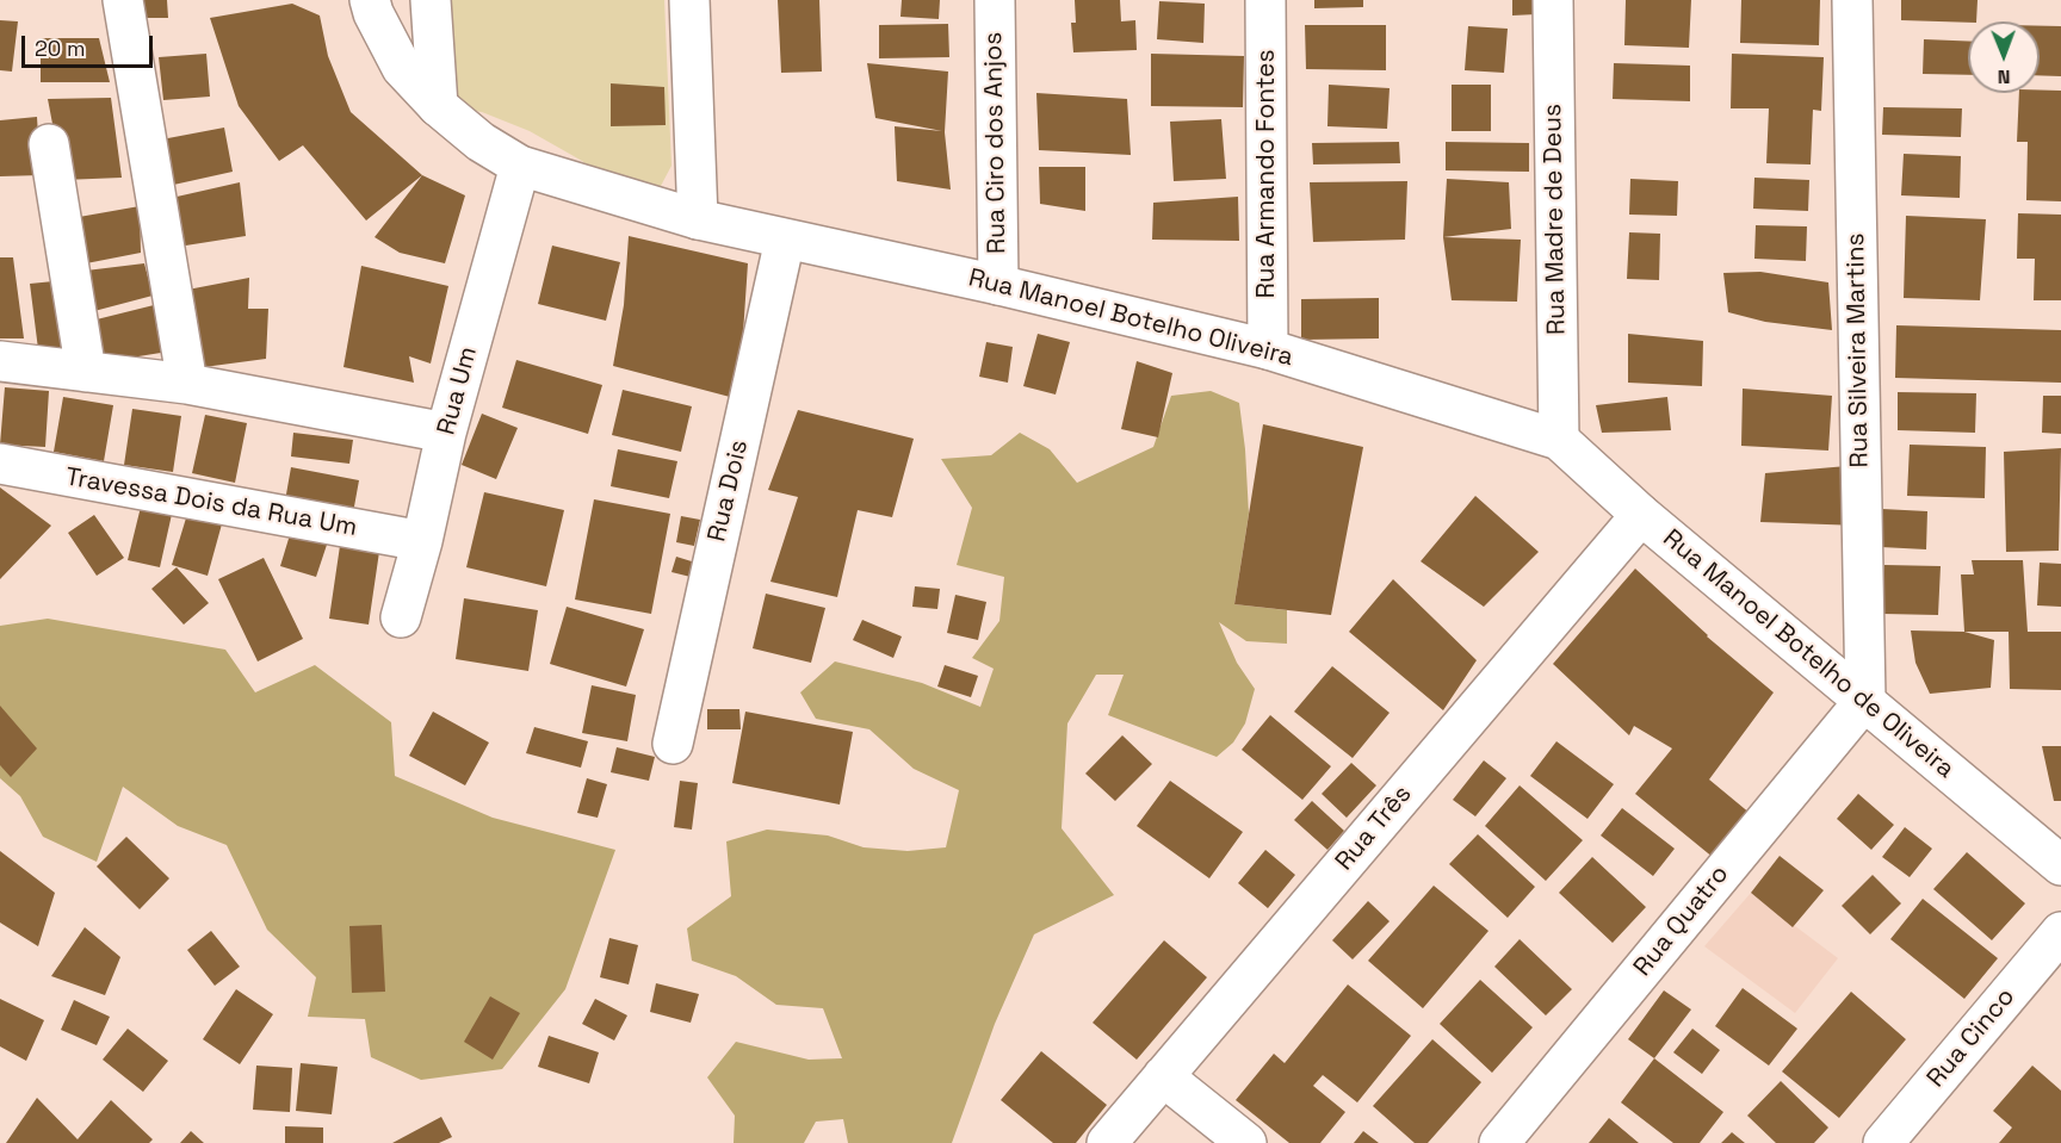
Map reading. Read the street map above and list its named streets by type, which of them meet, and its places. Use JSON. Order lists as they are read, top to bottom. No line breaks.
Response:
{"streets":{"street":["Rua Ciro dos Anjos","Rua Armando Fontes","Rua Madre de Deus","Rua Manoel Botelho Oliveira","Rua Silveira Martins","Rua Um","Rua Dois","Travessa Dois da Rua Um","Rua Manoel Botelho de Oliveira","Rua Três","Rua Quatro","Rua Cinco"]},"crossings":[["Rua Ciro dos Anjos","Rua Manoel Botelho Oliveira"],["Rua Armando Fontes","Rua Manoel Botelho Oliveira"],["Rua Madre de Deus","Rua Manoel Botelho Oliveira"],["Rua Madre de Deus","Rua Manoel Botelho de Oliveira"],["Rua Manoel Botelho Oliveira","Rua Dois"],["Rua Manoel Botelho Oliveira","Rua Manoel Botelho de Oliveira"],["Rua Silveira Martins","Rua Manoel Botelho de Oliveira"],["Rua Silveira Martins","Rua Quatro"],["Rua Um","Travessa Dois da Rua Um"],["Rua Manoel Botelho de Oliveira","Rua Três"],["Rua Manoel Botelho de Oliveira","Rua Quatro"]],"scale_bar":"20 m","north":"bottom"}
